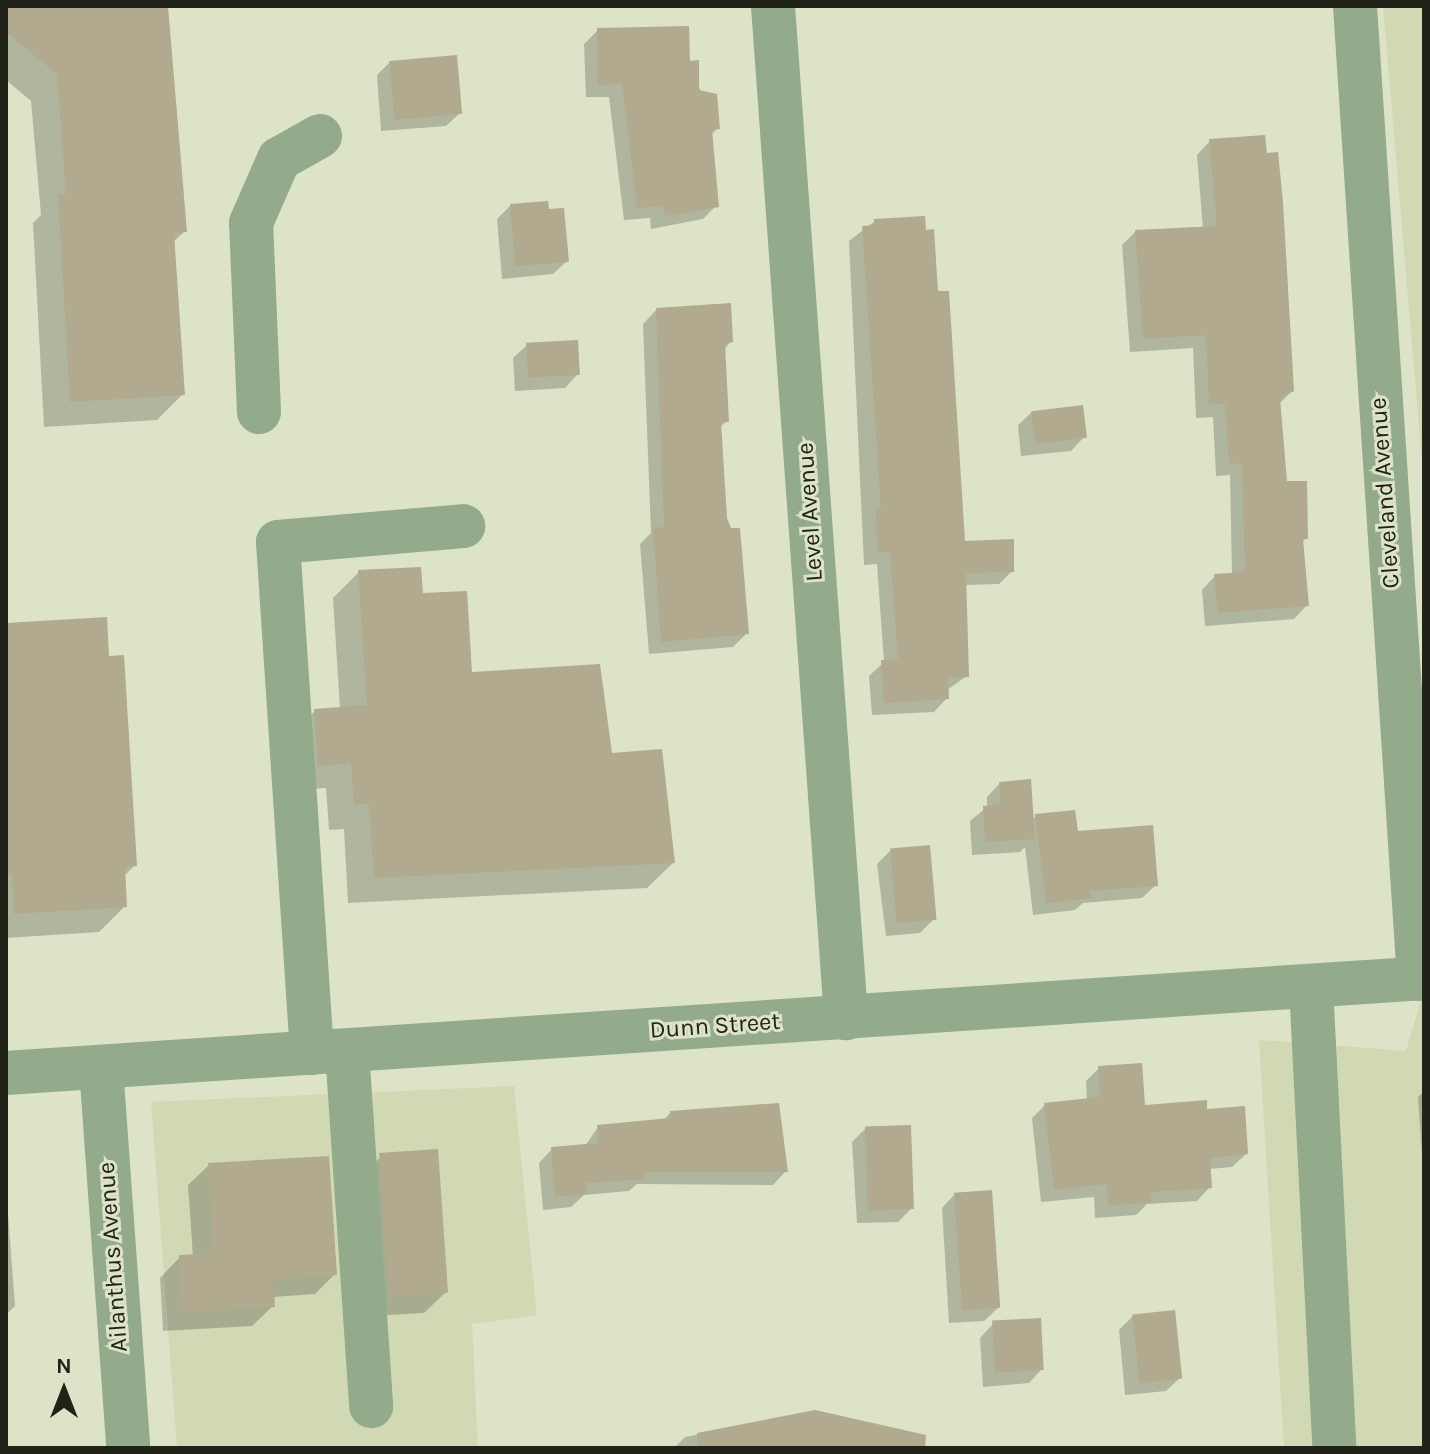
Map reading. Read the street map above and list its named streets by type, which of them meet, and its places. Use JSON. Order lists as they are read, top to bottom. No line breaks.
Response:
{"streets":{"street":["Cleveland Avenue","Level Avenue","Dunn Street","Ailanthus Avenue"]},"crossings":[["Cleveland Avenue","Dunn Street"],["Level Avenue","Dunn Street"],["Dunn Street","Ailanthus Avenue"]],"north":"top"}
